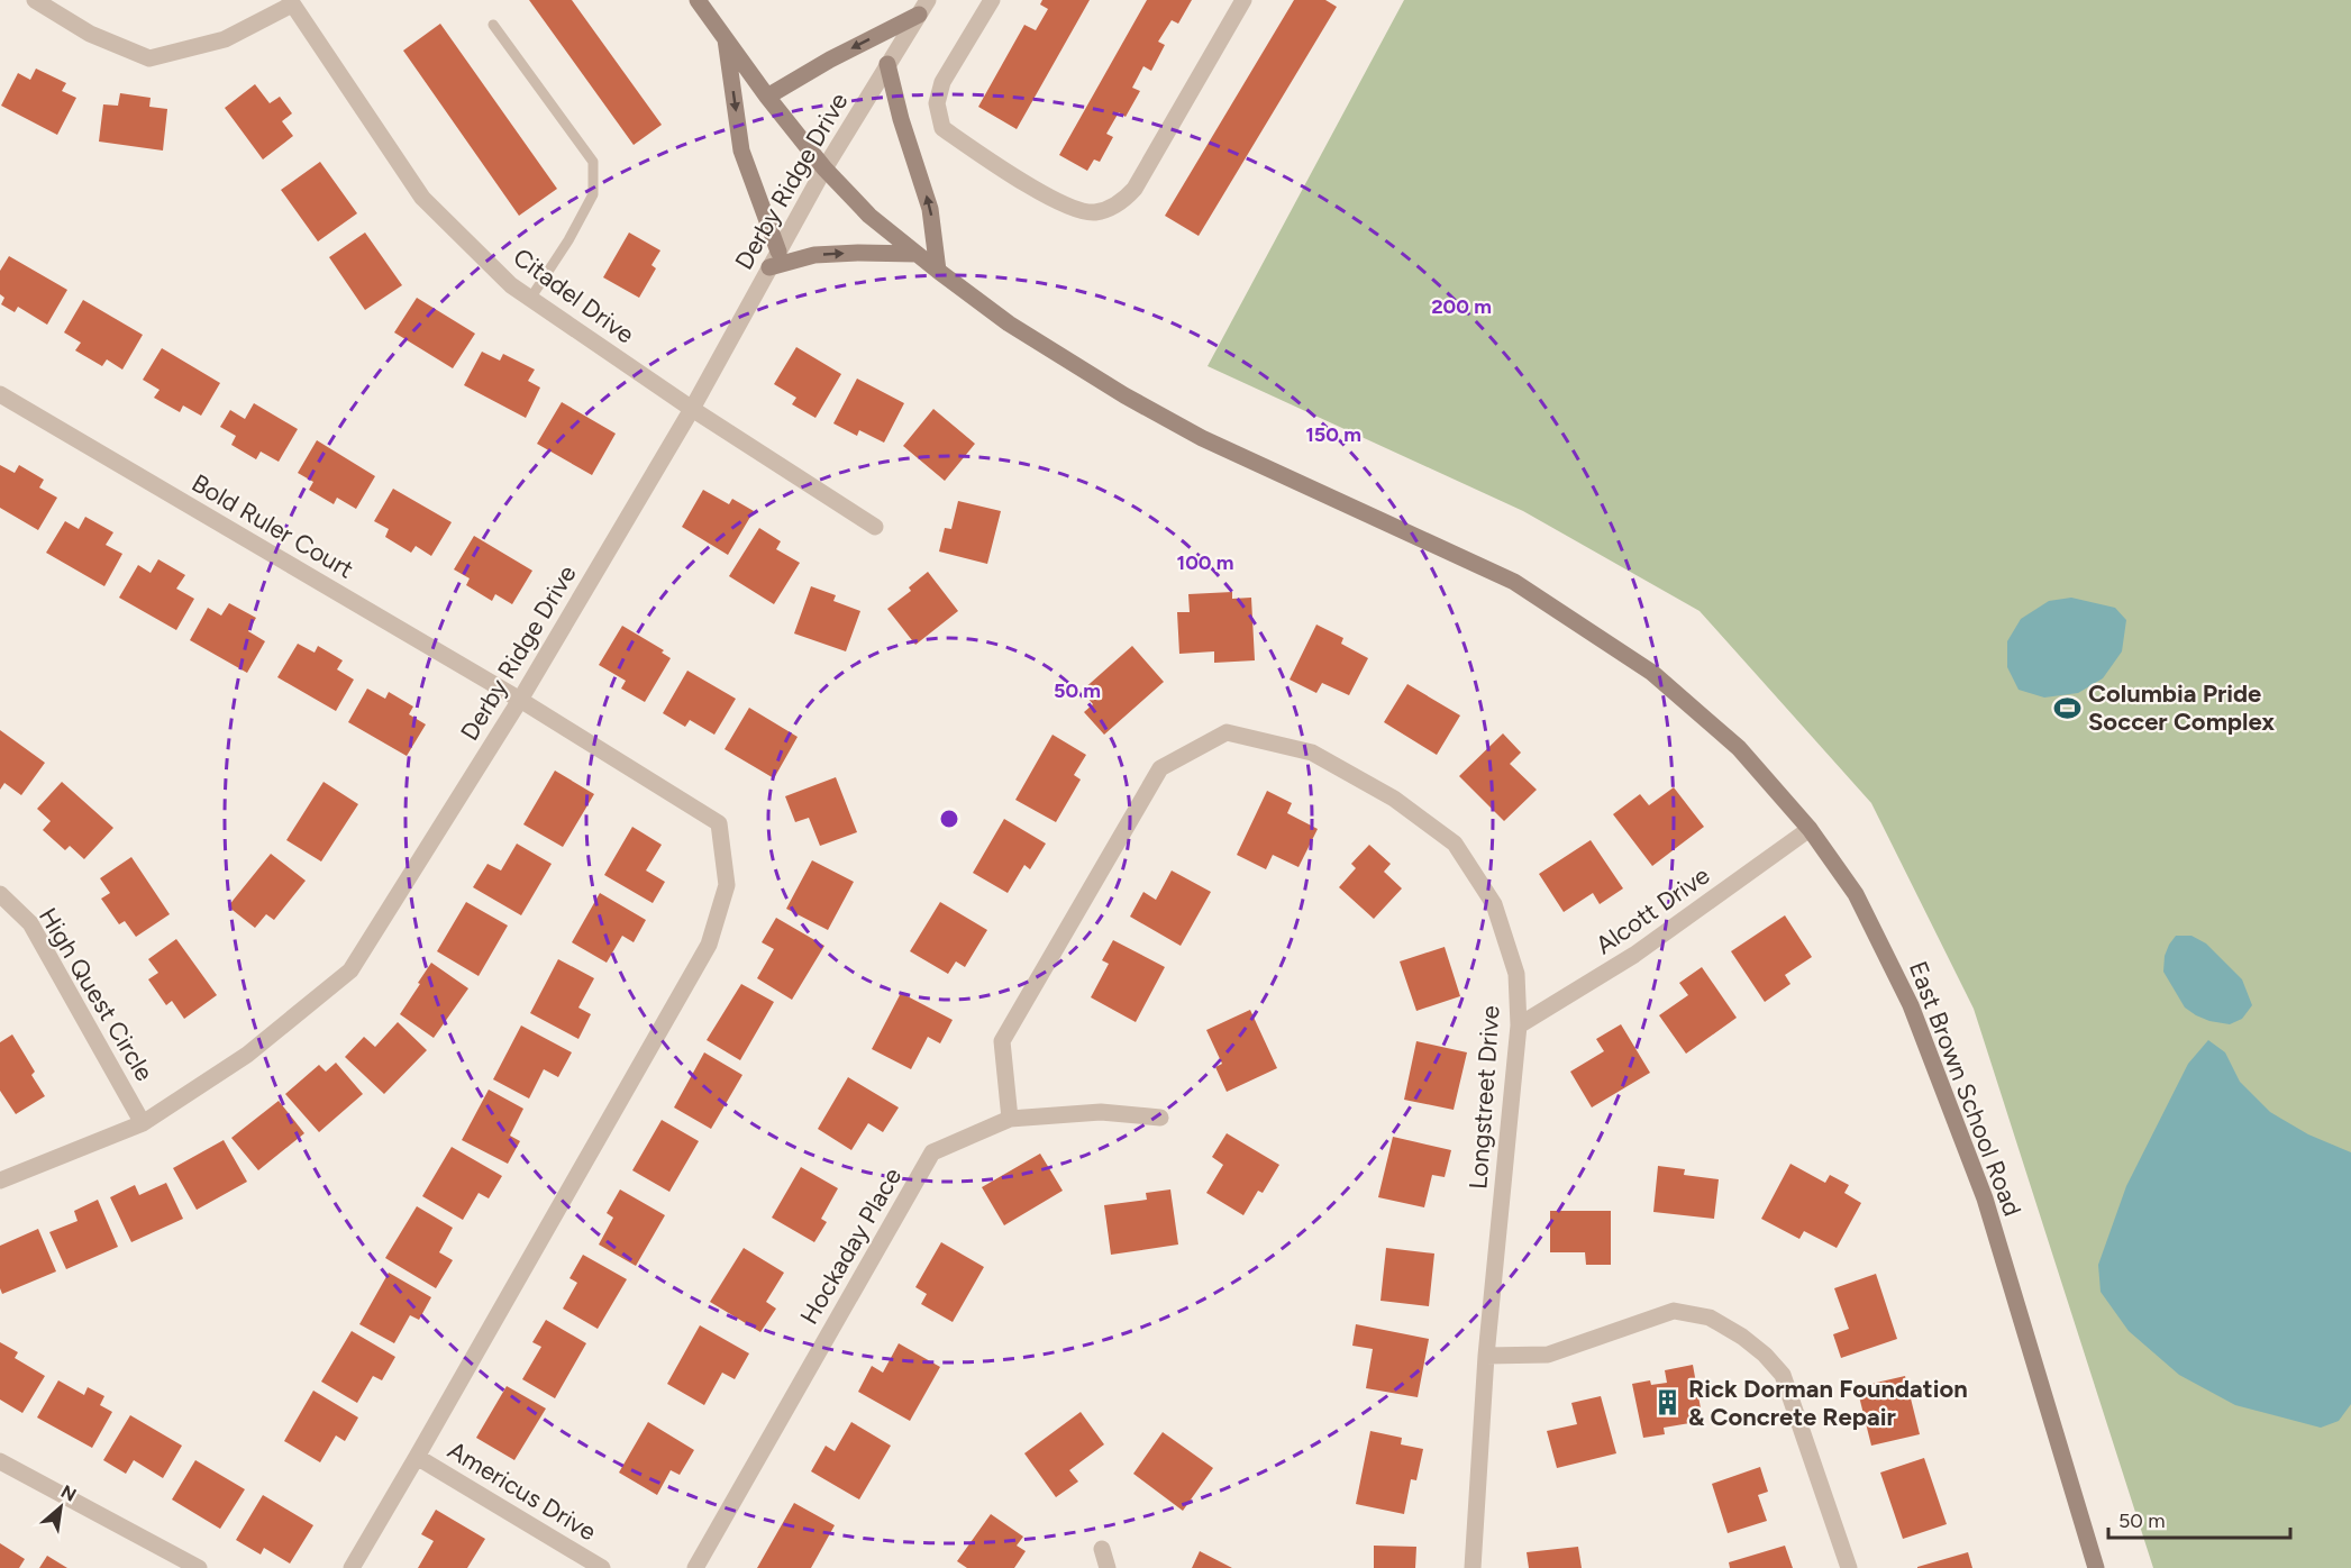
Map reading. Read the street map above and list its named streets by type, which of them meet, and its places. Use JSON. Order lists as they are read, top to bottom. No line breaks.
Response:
{"streets":{"main road":["East Brown School Road"],"street":["Derby Ridge Drive","Citadel Drive","Bold Ruler Court","Alcott Drive","High Quest Circle","Longstreet Drive","Hockaday Place","Americus Drive"]},"crossings":[["Derby Ridge Drive","Citadel Drive"],["Derby Ridge Drive","Bold Ruler Court"],["Derby Ridge Drive","High Quest Circle"],["Derby Ridge Drive","East Brown School Road"],["Bold Ruler Court","Americus Drive"],["Alcott Drive","East Brown School Road"],["Alcott Drive","Longstreet Drive"],["Longstreet Drive","Hockaday Place"]],"places":{"sports":["Columbia Pride Soccer Complex"],"building":["Rick Dorman Foundation & Concrete Repair"]},"scale_bar":"50 m","north":"top right","rings":["200 m","150 m","100 m","50 m"]}
